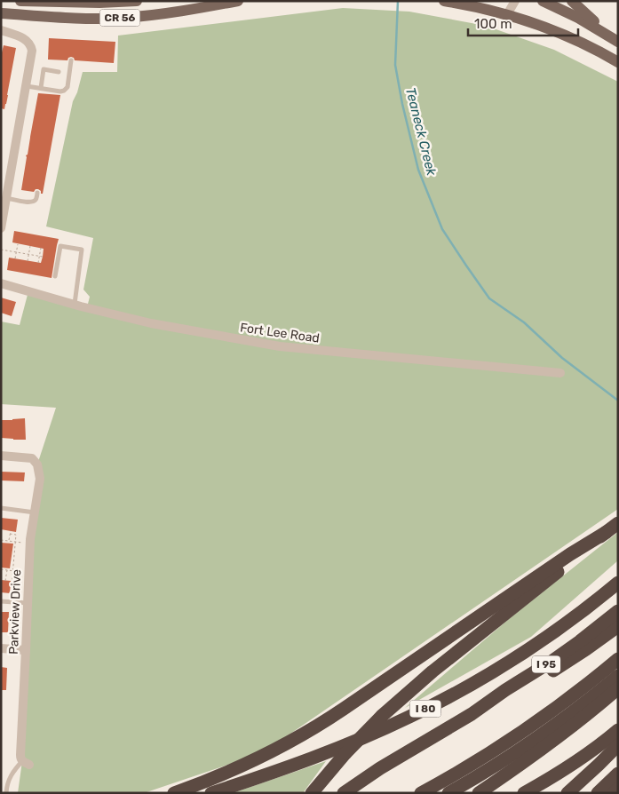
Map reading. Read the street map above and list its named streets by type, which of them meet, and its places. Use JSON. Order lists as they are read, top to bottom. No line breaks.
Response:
{"streets":{"highway":["I 95","I 80"],"main road":["CR 56"],"street":["Fort Lee Road","Parkview Drive"]},"water":["Teaneck Creek"],"scale_bar":"100 m"}
